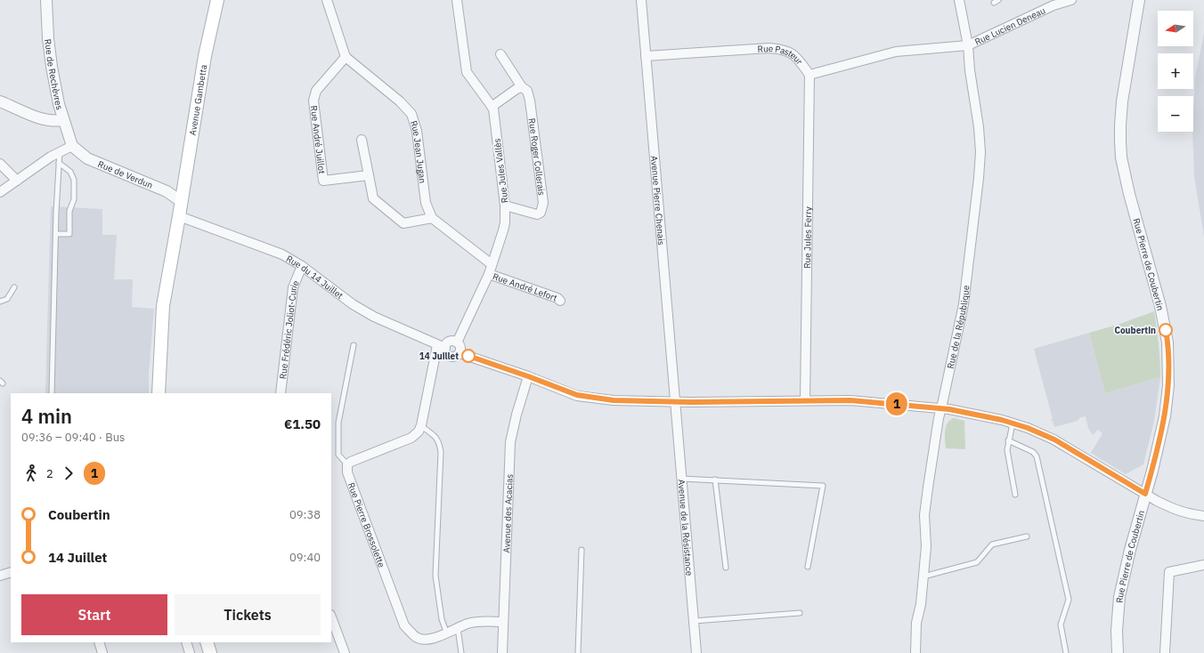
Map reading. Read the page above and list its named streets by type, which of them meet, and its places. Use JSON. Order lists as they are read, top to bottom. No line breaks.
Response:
{"streets":{"main road":["Avenue Gambetta"],"street":["Rue Lucien Deneau","Rue Pasteur","Rue de Rechèvres","Rue André Juillot","Rue Jean Jugan","Rue Roger Collerais","Rue Jules Vallès","Rue de Verdun","Avenue Pierre Chenais","Rue Jules Ferry","Rue Pierre de Coubertin","Rue du 14 Juillet","Rue André Lefort","Rue de la République","Rue Frédéric Joliot-Curie","Avenue des Acacias","Rue Pierre Brossolette","Avenue de la Résistance"]},"crossings":[["Rue Lucien Deneau","Rue Pasteur"],["Rue Lucien Deneau","Rue de la République"],["Rue Pasteur","Avenue Pierre Chenais"],["Rue Pasteur","Rue Jules Ferry"],["Rue Pasteur","Rue de la République"],["Rue de Rechèvres","Rue de Verdun"],["Avenue Gambetta","Rue de Verdun"],["Avenue Gambetta","Rue du 14 Juillet"],["Rue André Juillot","Rue Jean Jugan"],["Rue Roger Collerais","Rue Jules Vallès"],["Rue Jules Vallès","Rue du 14 Juillet"],["Rue Jules Vallès","Rue André Lefort"],["Avenue Pierre Chenais","Avenue de la Résistance"],["Rue du 14 Juillet","Rue Frédéric Joliot-Curie"],["Avenue des Acacias","Rue Pierre Brossolette"]],"places":["Coubertin","14 Juillet"],"lines":["bus line 1"],"north":"left","page":{"on_map":"1","map_buttons":["+","−"],"heading":["4 min","09:36 – 09:40 · Bus","€1.50"],"legs":["2","1"],"list":[{"name":"Coubertin","value":"09:38"},{"name":"14 Juillet","value":"09:40"}],"buttons":["Start","Tickets"]}}
